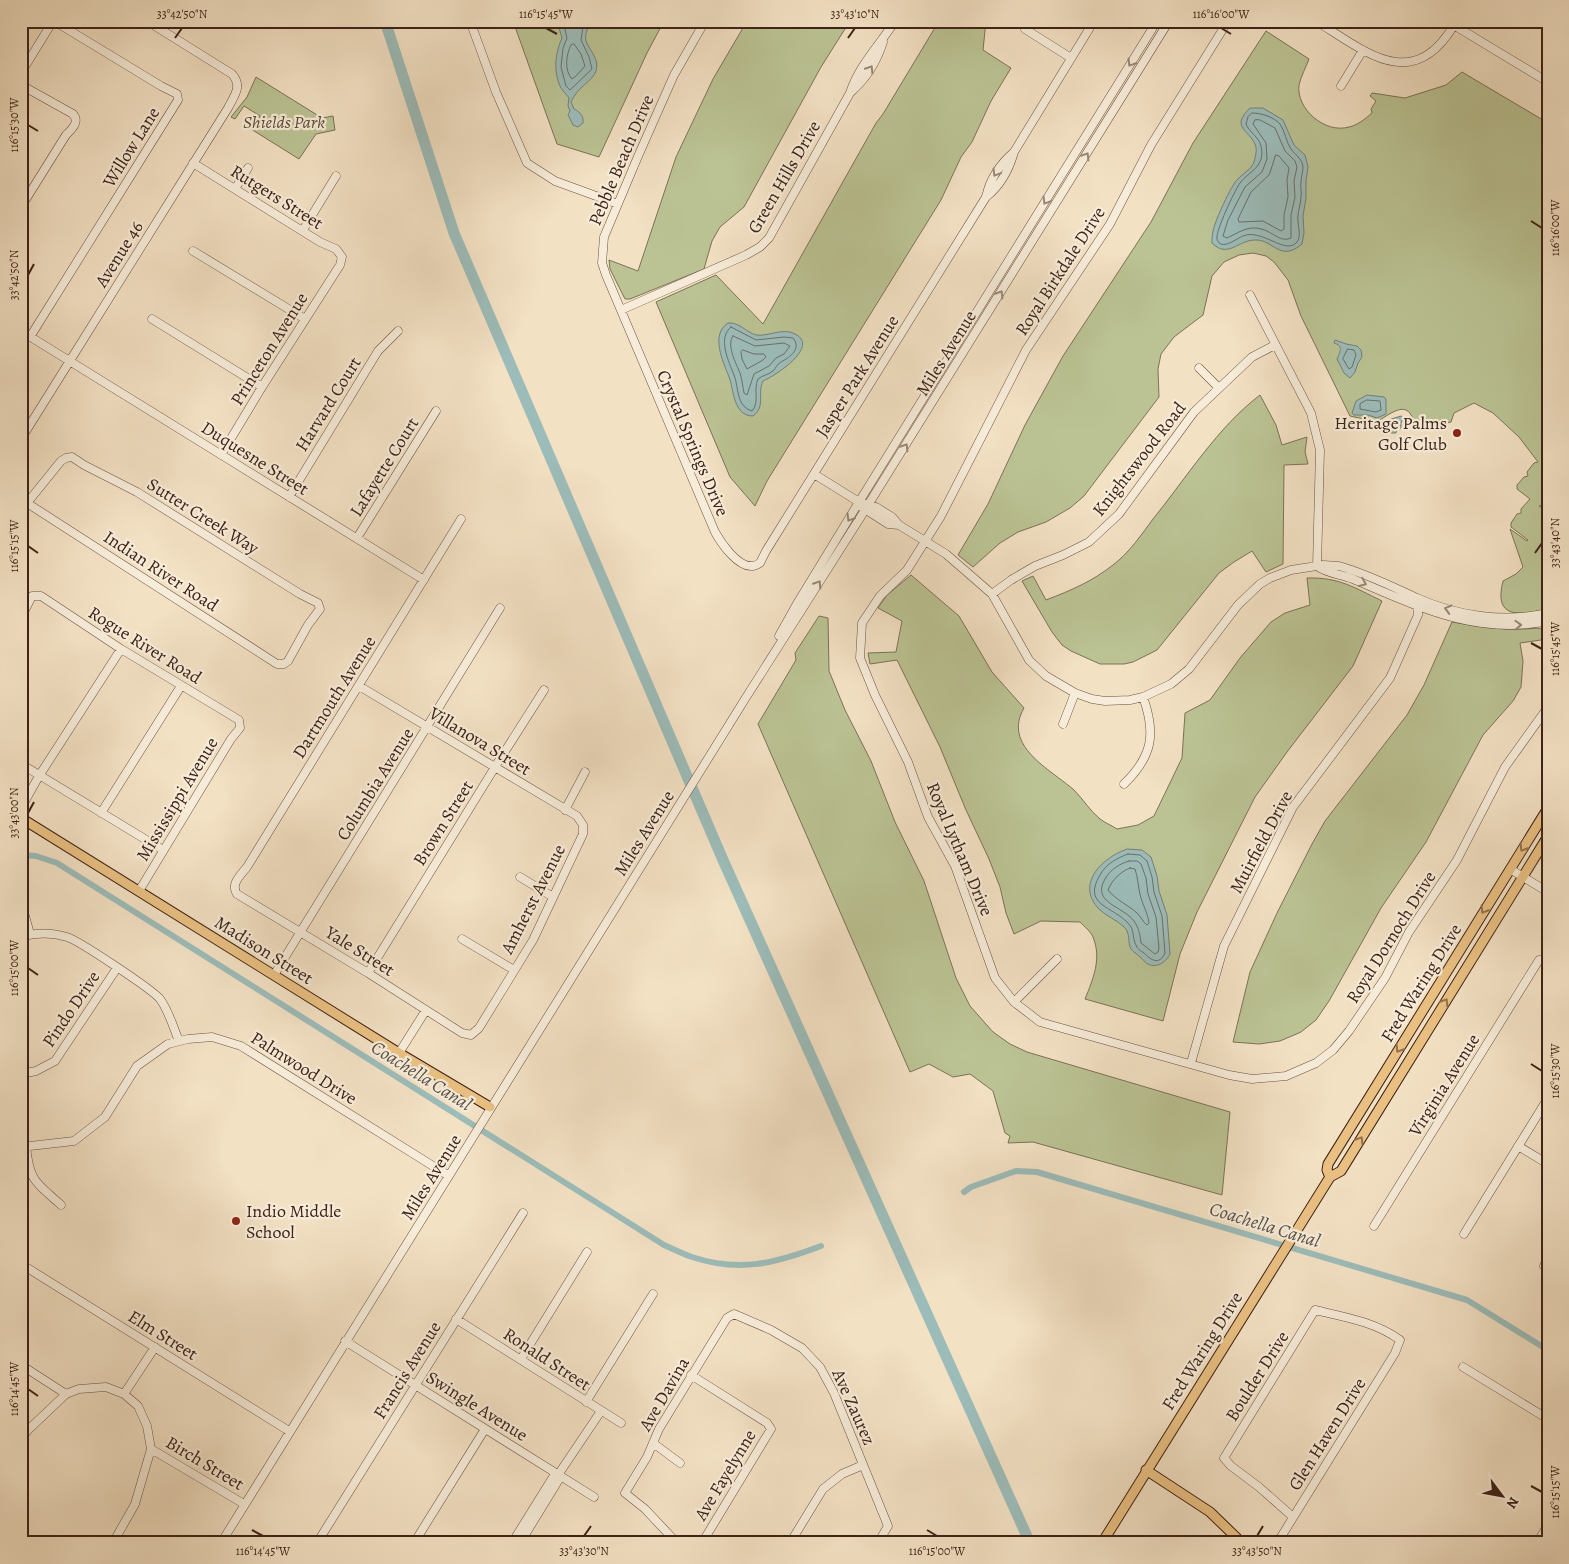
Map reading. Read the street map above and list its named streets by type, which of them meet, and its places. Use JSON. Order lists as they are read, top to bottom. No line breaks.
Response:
{"streets":{"main road":["Madison Street","Fred Waring Drive"],"street":["Willow Lane","Pebble Beach Drive","Green Hills Drive","Rutgers Street","Avenue 46","Royal Birkdale Drive","Princeton Avenue","Miles Avenue","Jasper Park Avenue","Harvard Court","Crystal Springs Drive","Duquesne Street","Knightswood Road","Lafayette Court","Sutter Creek Way","Indian River Road","Rogue River Road","Dartmouth Avenue","Villanova Street","Columbia Avenue","Mississippi Avenue","Brown Street","Muirfield Drive","Royal Lytham Drive","Amherst Avenue","Royal Dornoch Drive","Yale Street","Pindo Drive","Palmwood Drive","Virginia Avenue","Elm Street","Ronald Street","Francis Avenue","Boulder Drive","Ave Davina","Swingle Avenue","Ave Zaurez","Glen Haven Drive","Birch Street","Ave Fayelynne"]},"crossings":[["Willow Lane","Duquesne Street"],["Pebble Beach Drive","Green Hills Drive"],["Pebble Beach Drive","Crystal Springs Drive"],["Green Hills Drive","Crystal Springs Drive"],["Rutgers Street","Avenue 46"],["Rutgers Street","Princeton Avenue"],["Avenue 46","Duquesne Street"],["Royal Birkdale Drive","Royal Lytham Drive"],["Princeton Avenue","Duquesne Street"],["Miles Avenue","Madison Street"],["Miles Avenue","Palmwood Drive"],["Miles Avenue","Elm Street"],["Miles Avenue","Swingle Avenue"],["Miles Avenue","Birch Street"],["Jasper Park Avenue","Crystal Springs Drive"],["Harvard Court","Duquesne Street"],["Duquesne Street","Lafayette Court"],["Duquesne Street","Dartmouth Avenue"],["Sutter Creek Way","Indian River Road"],["Rogue River Road","Mississippi Avenue"],["Dartmouth Avenue","Villanova Street"],["Dartmouth Avenue","Yale Street"],["Villanova Street","Columbia Avenue"],["Villanova Street","Brown Street"],["Villanova Street","Amherst Avenue"],["Columbia Avenue","Madison Street"],["Columbia Avenue","Yale Street"],["Mississippi Avenue","Madison Street"],["Brown Street","Yale Street"],["Muirfield Drive","Royal Lytham Drive"],["Muirfield Drive","Royal Dornoch Drive"],["Royal Lytham Drive","Royal Dornoch Drive"],["Amherst Avenue","Yale Street"],["Ronald Street","Francis Avenue"],["Francis Avenue","Swingle Avenue"],["Boulder Drive","Glen Haven Drive"],["Ave Davina","Ave Zaurez"],["Ave Davina","Ave Fayelynne"]],"water":["Coachella Canal"],"parks":["Shields Park"],"places":["Heritage Palms Golf Club","Indio Middle School"],"north":"bottom right","coordinates":["33°42'50\"N","116°15'45\"W","33°43'10\"N","116°16'00\"W","116°15'30\"W","33°43'40\"N","116°15'15\"W","33°43'00\"N","116°15'00\"W","116°14'45\"W","33°43'30\"N","33°43'50\"N"]}
